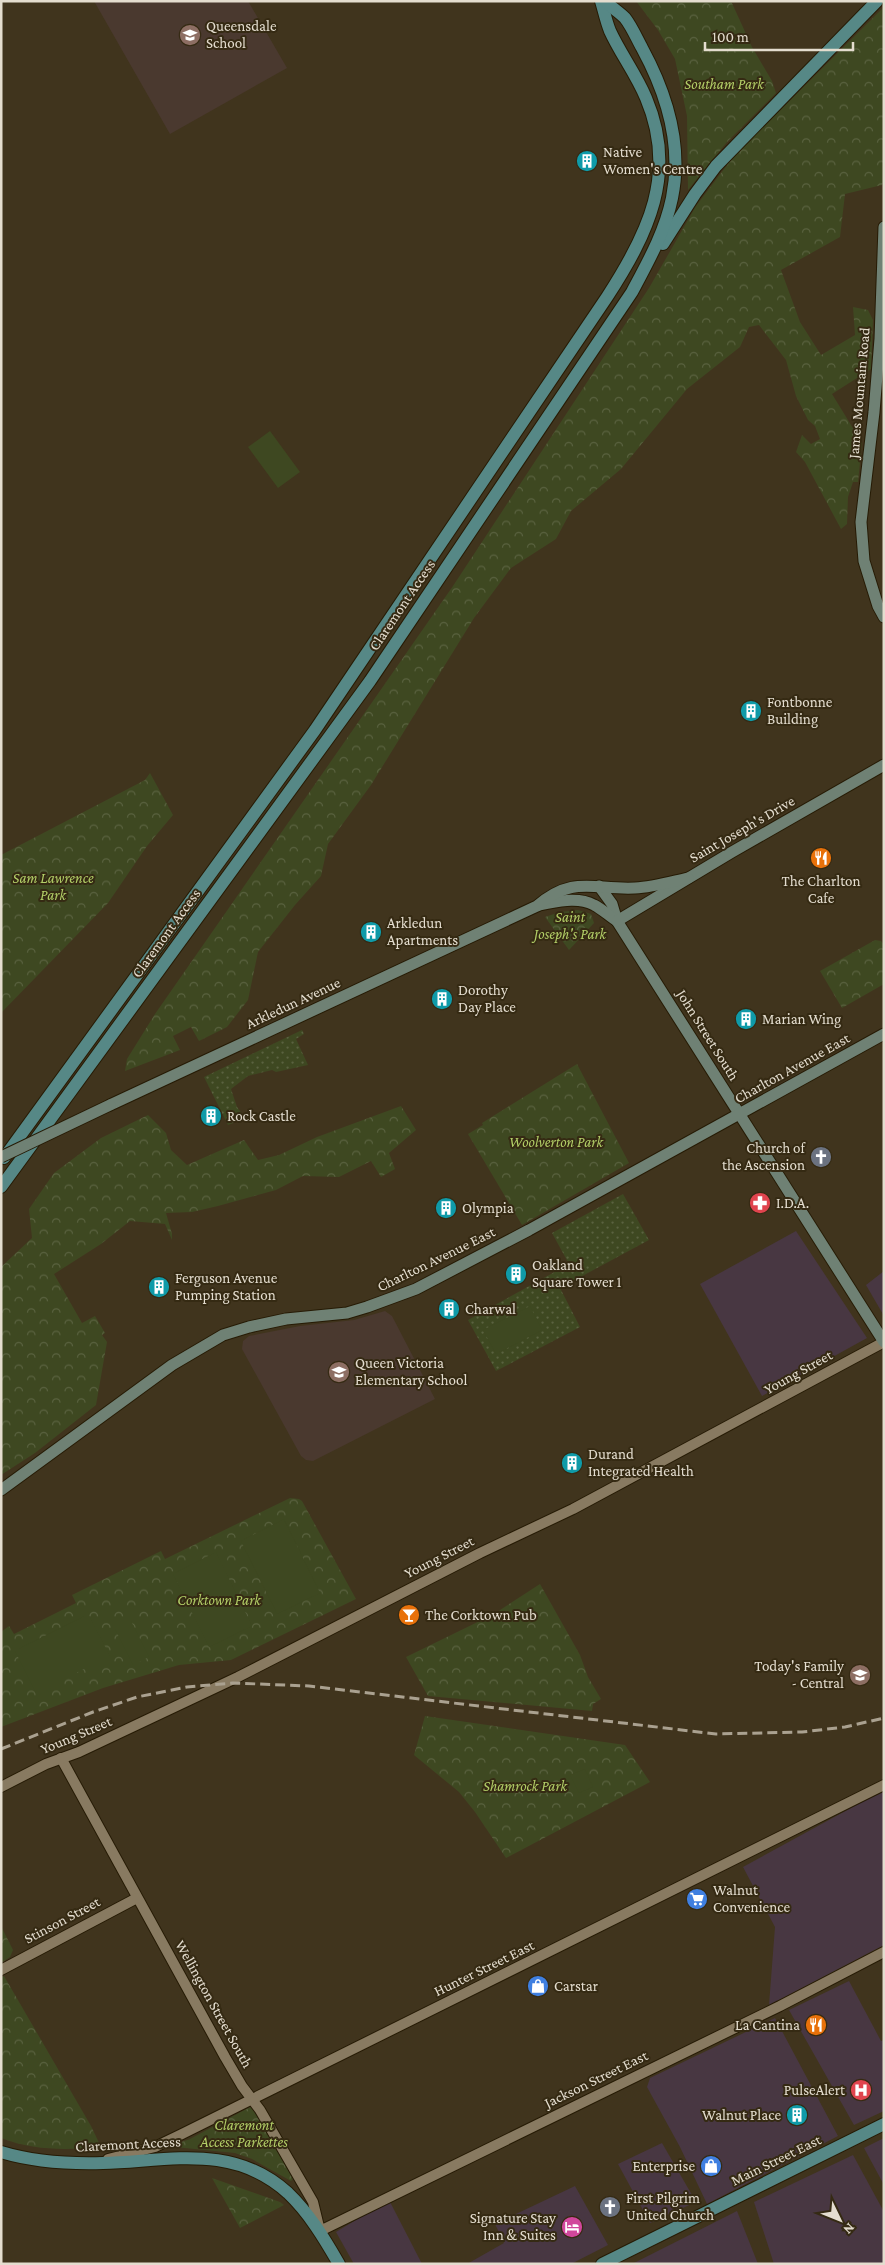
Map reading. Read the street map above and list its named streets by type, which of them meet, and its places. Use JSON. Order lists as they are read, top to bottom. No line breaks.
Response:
{"streets":{"main road":["James Mountain Road","Claremont Access","Saint Joseph's Drive","Arkledun Avenue","John Street South","Charlton Avenue East","Wellington Street South","Main Street East"],"street":["Young Street","Stinson Street","Hunter Street East","Jackson Street East"]},"crossings":[["Claremont Access","Hunter Street East"],["Claremont Access","Wellington Street South"],["Claremont Access","Jackson Street East"],["Saint Joseph's Drive","Arkledun Avenue"],["Saint Joseph's Drive","John Street South"],["Arkledun Avenue","John Street South"],["John Street South","Charlton Avenue East"],["John Street South","Young Street"],["Young Street","Wellington Street South"],["Stinson Street","Wellington Street South"],["Hunter Street East","Wellington Street South"],["Wellington Street South","Jackson Street East"]],"parks":["Southam Park","Sam Lawrence Park","Saint Joseph's Park","Woolverton Park","Corktown Park","Shamrock Park","Claremont Access Parkettes"],"places":{"school or university":["Queensdale School","Queen Victoria Elementary School","Today's Family - Central"],"building":["Native Women's Centre","Fontbonne Building","Arkledun Apartments","Dorothy Day Place","Marian Wing","Rock Castle","Olympia","Oakland Square Tower 1","Ferguson Avenue Pumping Station","Charwal","Durand Integrated Health","Walnut Place"],"restaurant":["The Charlton Cafe","La Cantina"],"church":["Church of the Ascension","First Pilgrim United Church"],"pharmacy":["I.D.A."],"bar":["The Corktown Pub"],"supermarket":["Walnut Convenience"],"shop":["Carstar","Enterprise"],"hospital":["PulseAlert"],"hotel":["Signature Stay Inn & Suites"]},"scale_bar":"100 m","north":"bottom right"}
